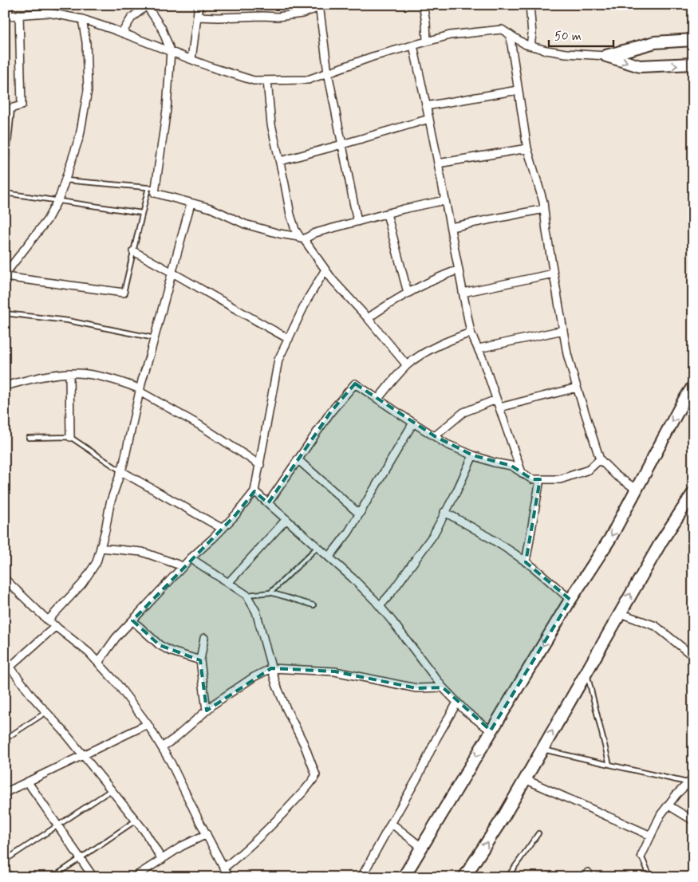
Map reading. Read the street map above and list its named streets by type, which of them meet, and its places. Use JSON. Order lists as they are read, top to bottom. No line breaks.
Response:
{"scale_bar":"50 m"}
